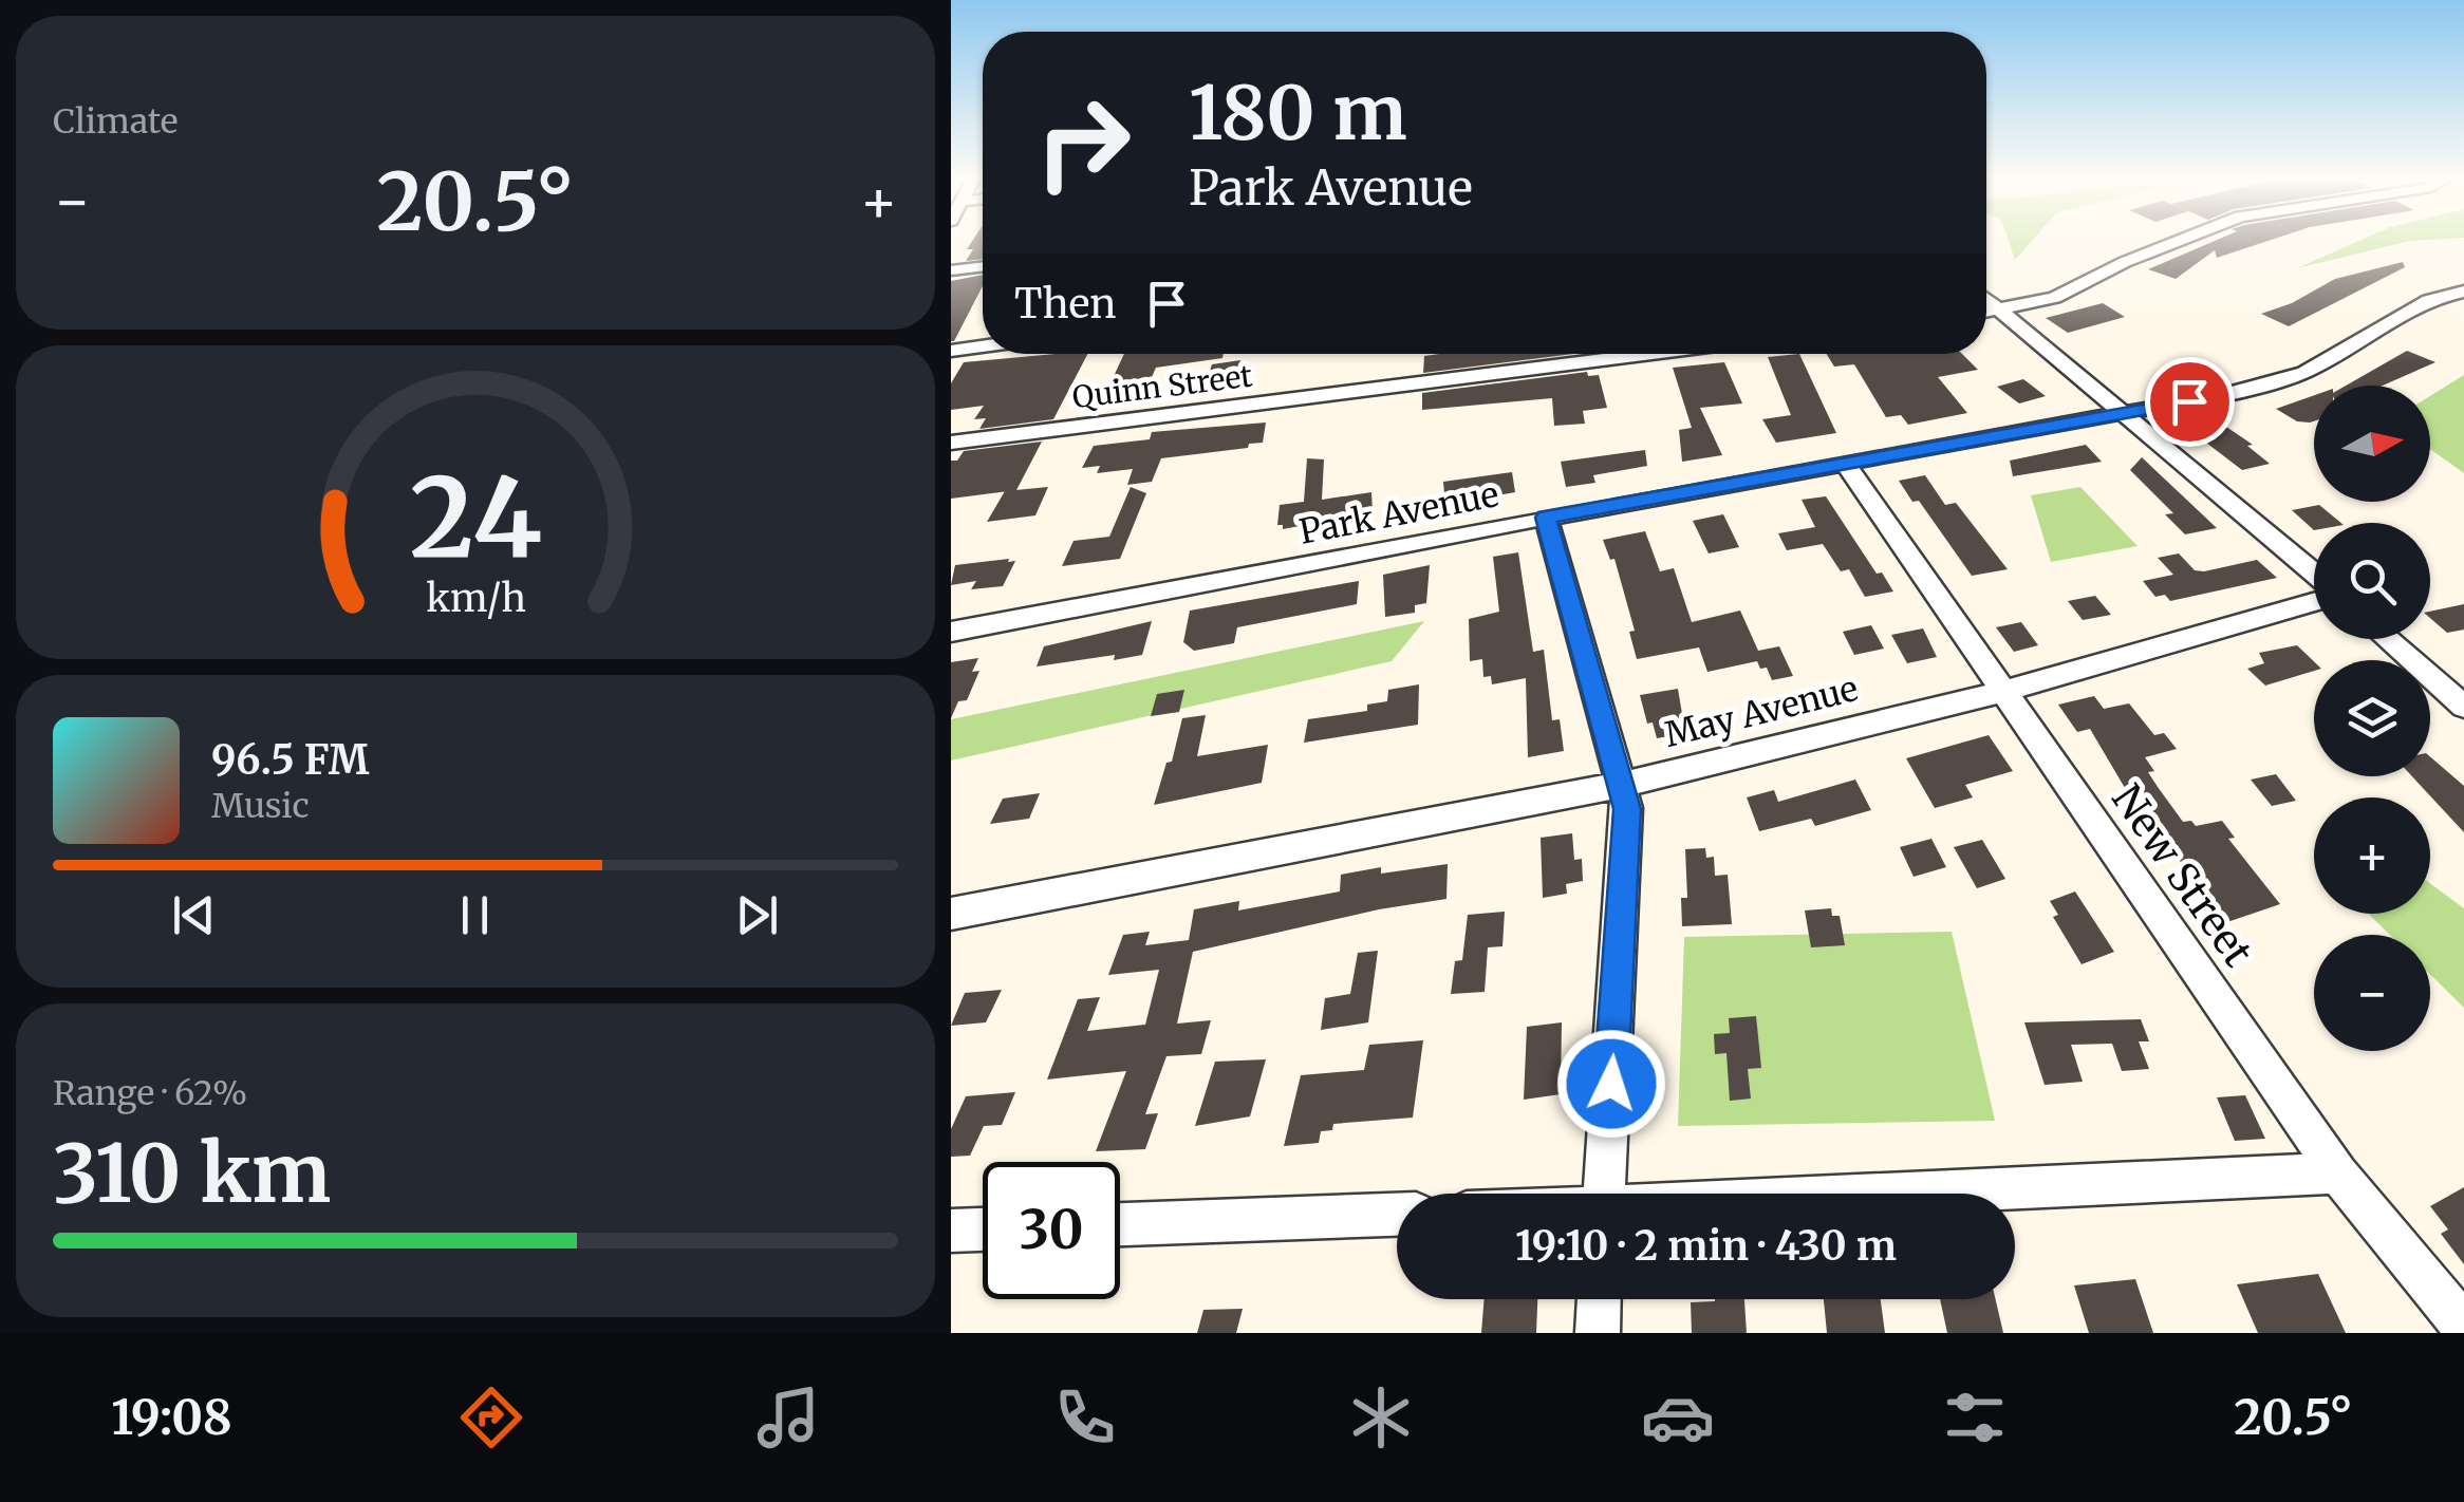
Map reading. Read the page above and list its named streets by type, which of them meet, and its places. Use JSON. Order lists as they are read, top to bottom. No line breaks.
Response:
{"streets":{"street":["Quinn Street","Park Avenue","May Avenue","New Street"]},"crossings":[["Park Avenue","New Street"],["May Avenue","New Street"]],"north":"right","page":{"tile":["Climate",["Range · 62%","310 km"]],"turn":["180 m","Park Avenue"],"heat":["−","20.5°","+"],"then":"Then","map_buttons":["+","−"],"song":["96.5 FM","Music"],"limit":"30","trip":"19:10 · 2 min · 430 m","tabs":["19:08","20.5°"],"gauge":["24","km/h"]}}
